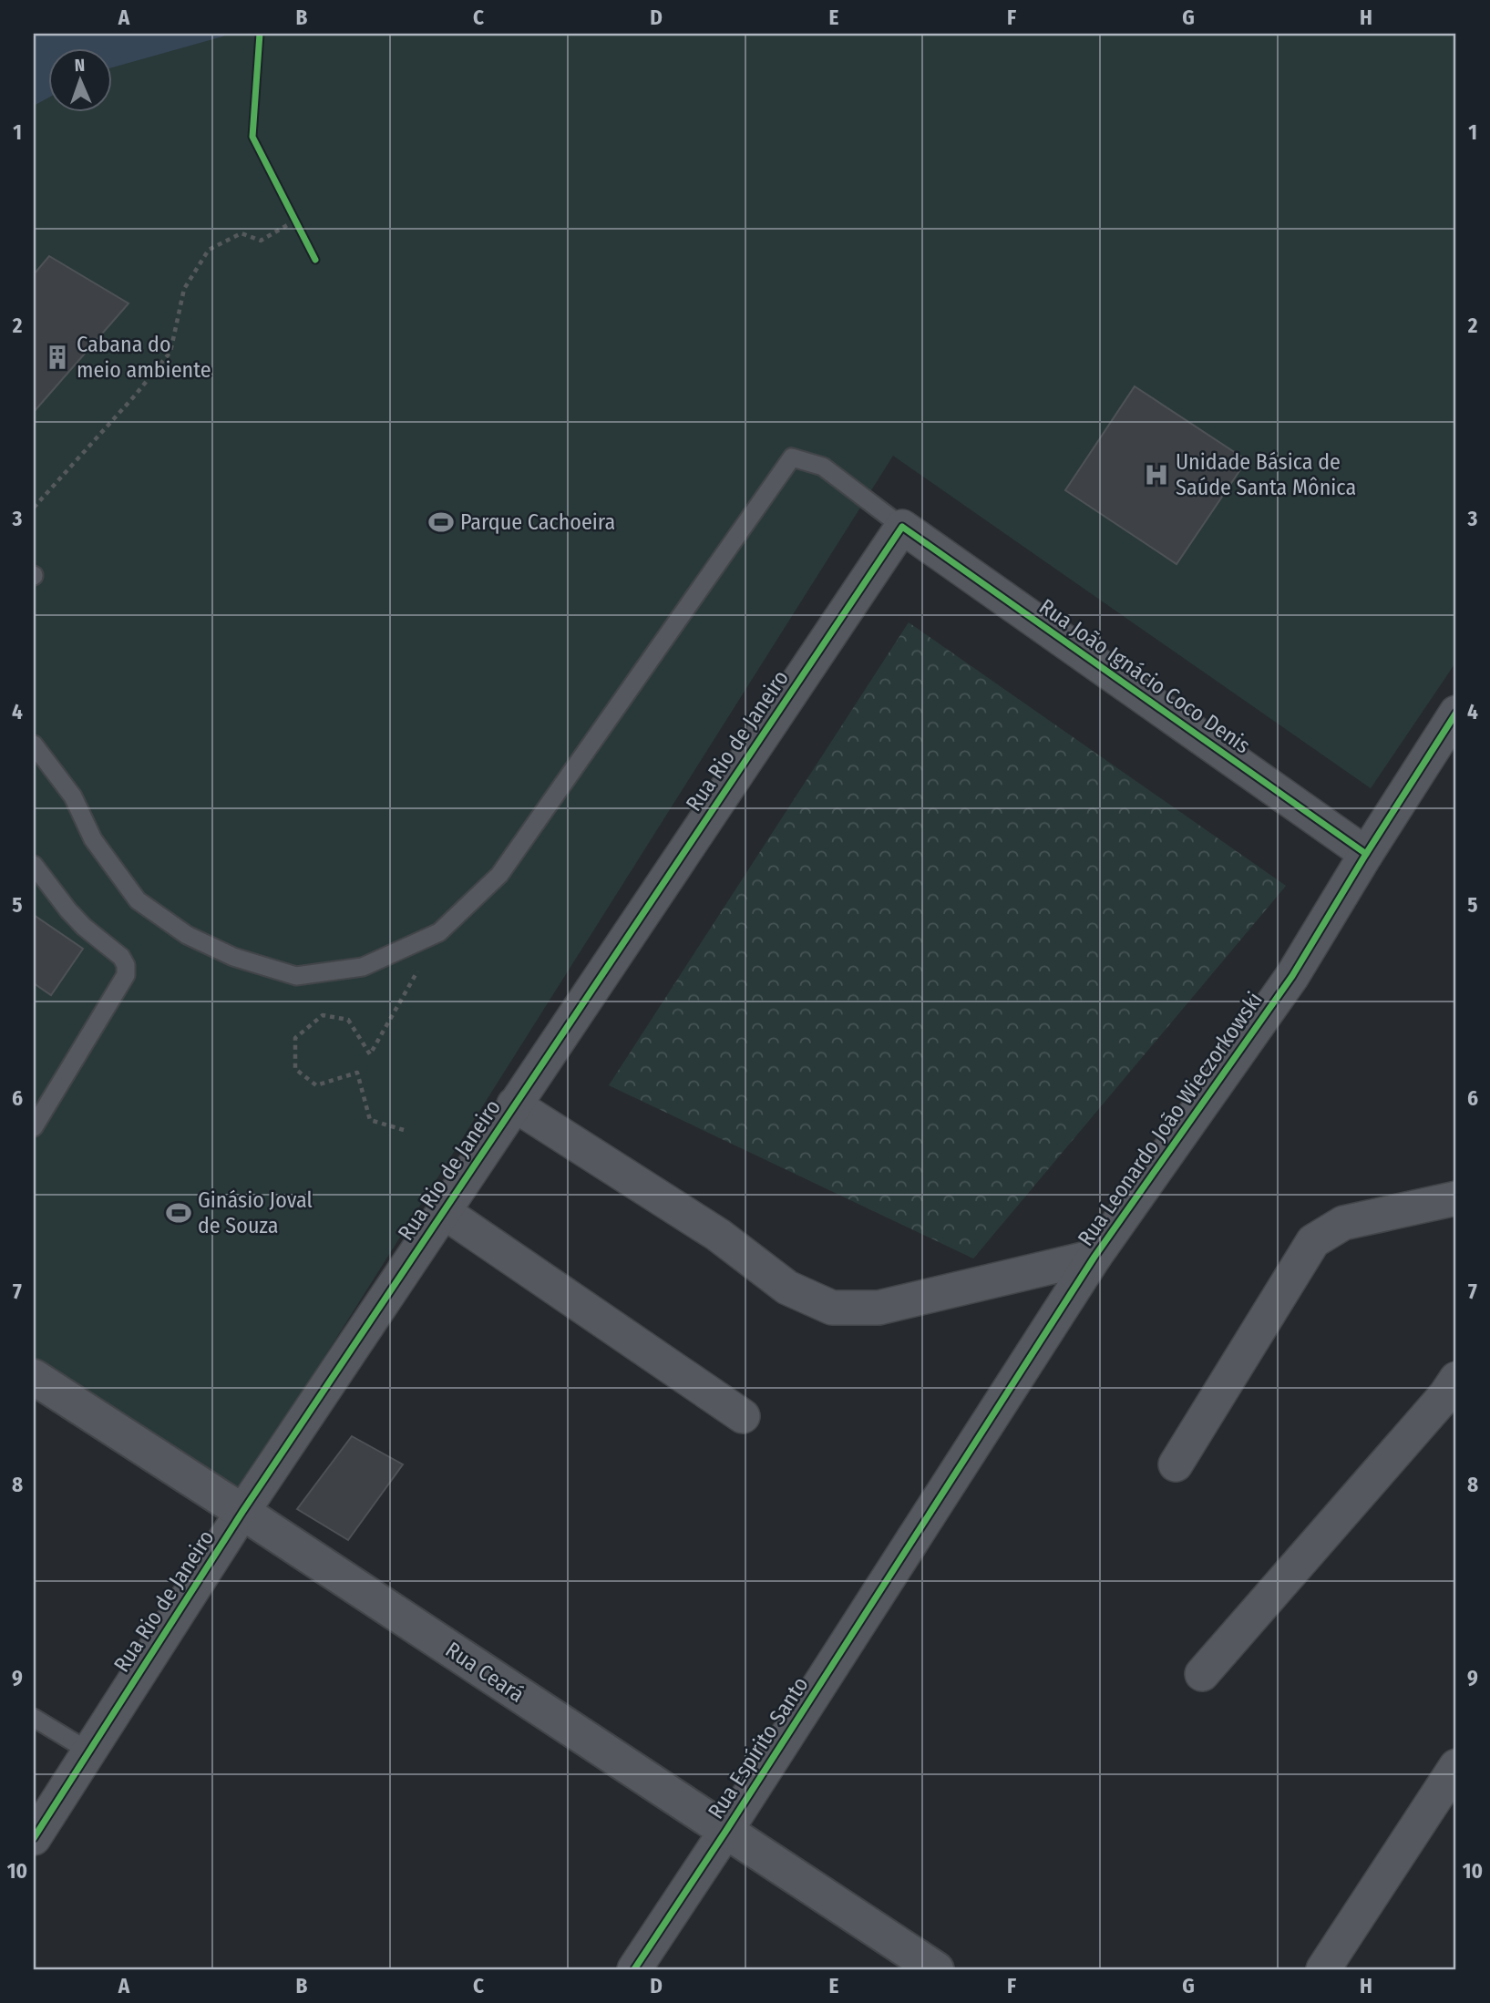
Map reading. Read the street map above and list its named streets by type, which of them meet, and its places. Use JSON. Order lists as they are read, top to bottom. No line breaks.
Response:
{"streets":{"street":["Rua João Ignácio Coco Denis","Rua Rio de Janeiro","Rua Leonardo João Wieczorkowski","Rua Ceará","Rua Espírito Santo"]},"crossings":[["Rua João Ignácio Coco Denis","Rua Rio de Janeiro"],["Rua João Ignácio Coco Denis","Rua Leonardo João Wieczorkowski"],["Rua Rio de Janeiro","Rua Ceará"],["Rua Leonardo João Wieczorkowski","Rua Espírito Santo"],["Rua Ceará","Rua Espírito Santo"]],"places":{"building":["Cabana do meio ambiente"],"hospital":["Unidade Básica de Saúde Santa Mônica"],"sports":["Parque Cachoeira","Ginásio Joval de Souza"]},"north":"top","grid":{"columns":["A","B","C","D","E","F","G","H"],"rows":["1","2","3","4","5","6","7","8","9","10"]}}
